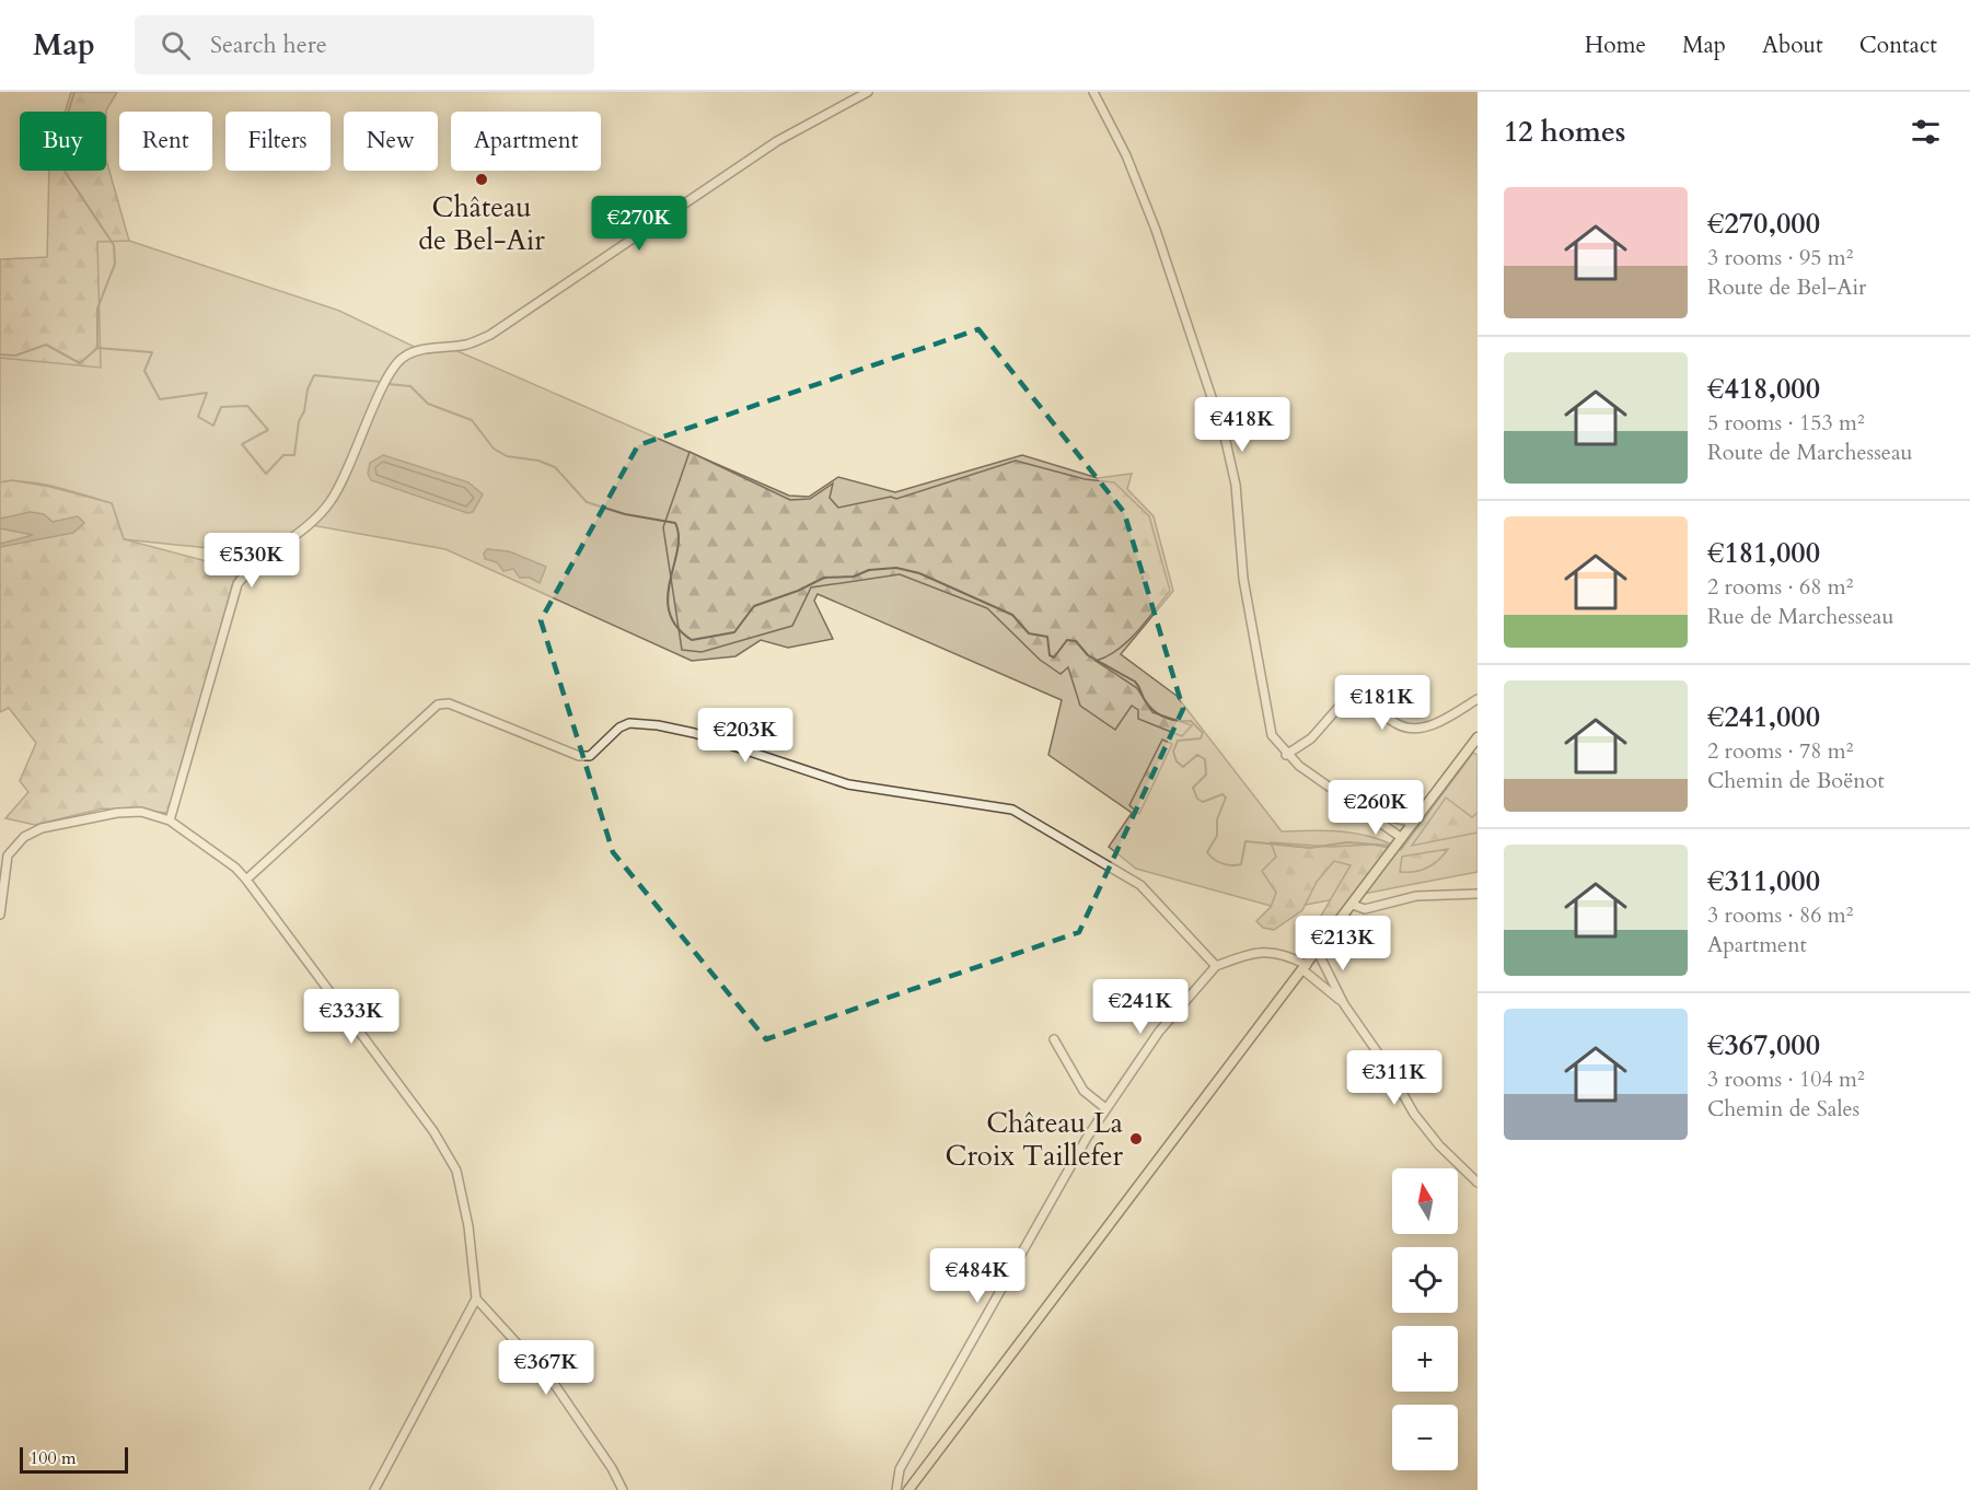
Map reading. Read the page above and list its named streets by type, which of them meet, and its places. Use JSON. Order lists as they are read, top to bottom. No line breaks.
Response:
{"places":["Château de Bel-Air","Château La Croix Taillefer"],"scale_bar":"100 m","north":"top","page":{"header":"Map","search":"Search here","nav":["Home","Map","About","Contact"],"heading":"12 homes","chip":["Buy","Rent","Filters","New","Apartment"],"list":[{"name":"€270,000","note":"3 rooms · 95 m² · Route de Bel-Air"},{"name":"€418,000","note":"5 rooms · 153 m² · Route de Marchesseau"},{"name":"€181,000","note":"2 rooms · 68 m² · Rue de Marchesseau"},{"name":"€241,000","note":"2 rooms · 78 m² · Chemin de Boënot"},{"name":"€311,000","note":"3 rooms · 86 m² · Apartment"},{"name":"€367,000","note":"3 rooms · 104 m² · Chemin de Sales"}],"price":["€270K","€418K","€530K","€181K","€203K","€260K","€213K","€241K","€333K","€311K","€484K","€367K"],"map_buttons":["+","−"],"scale":"100 m"}}
